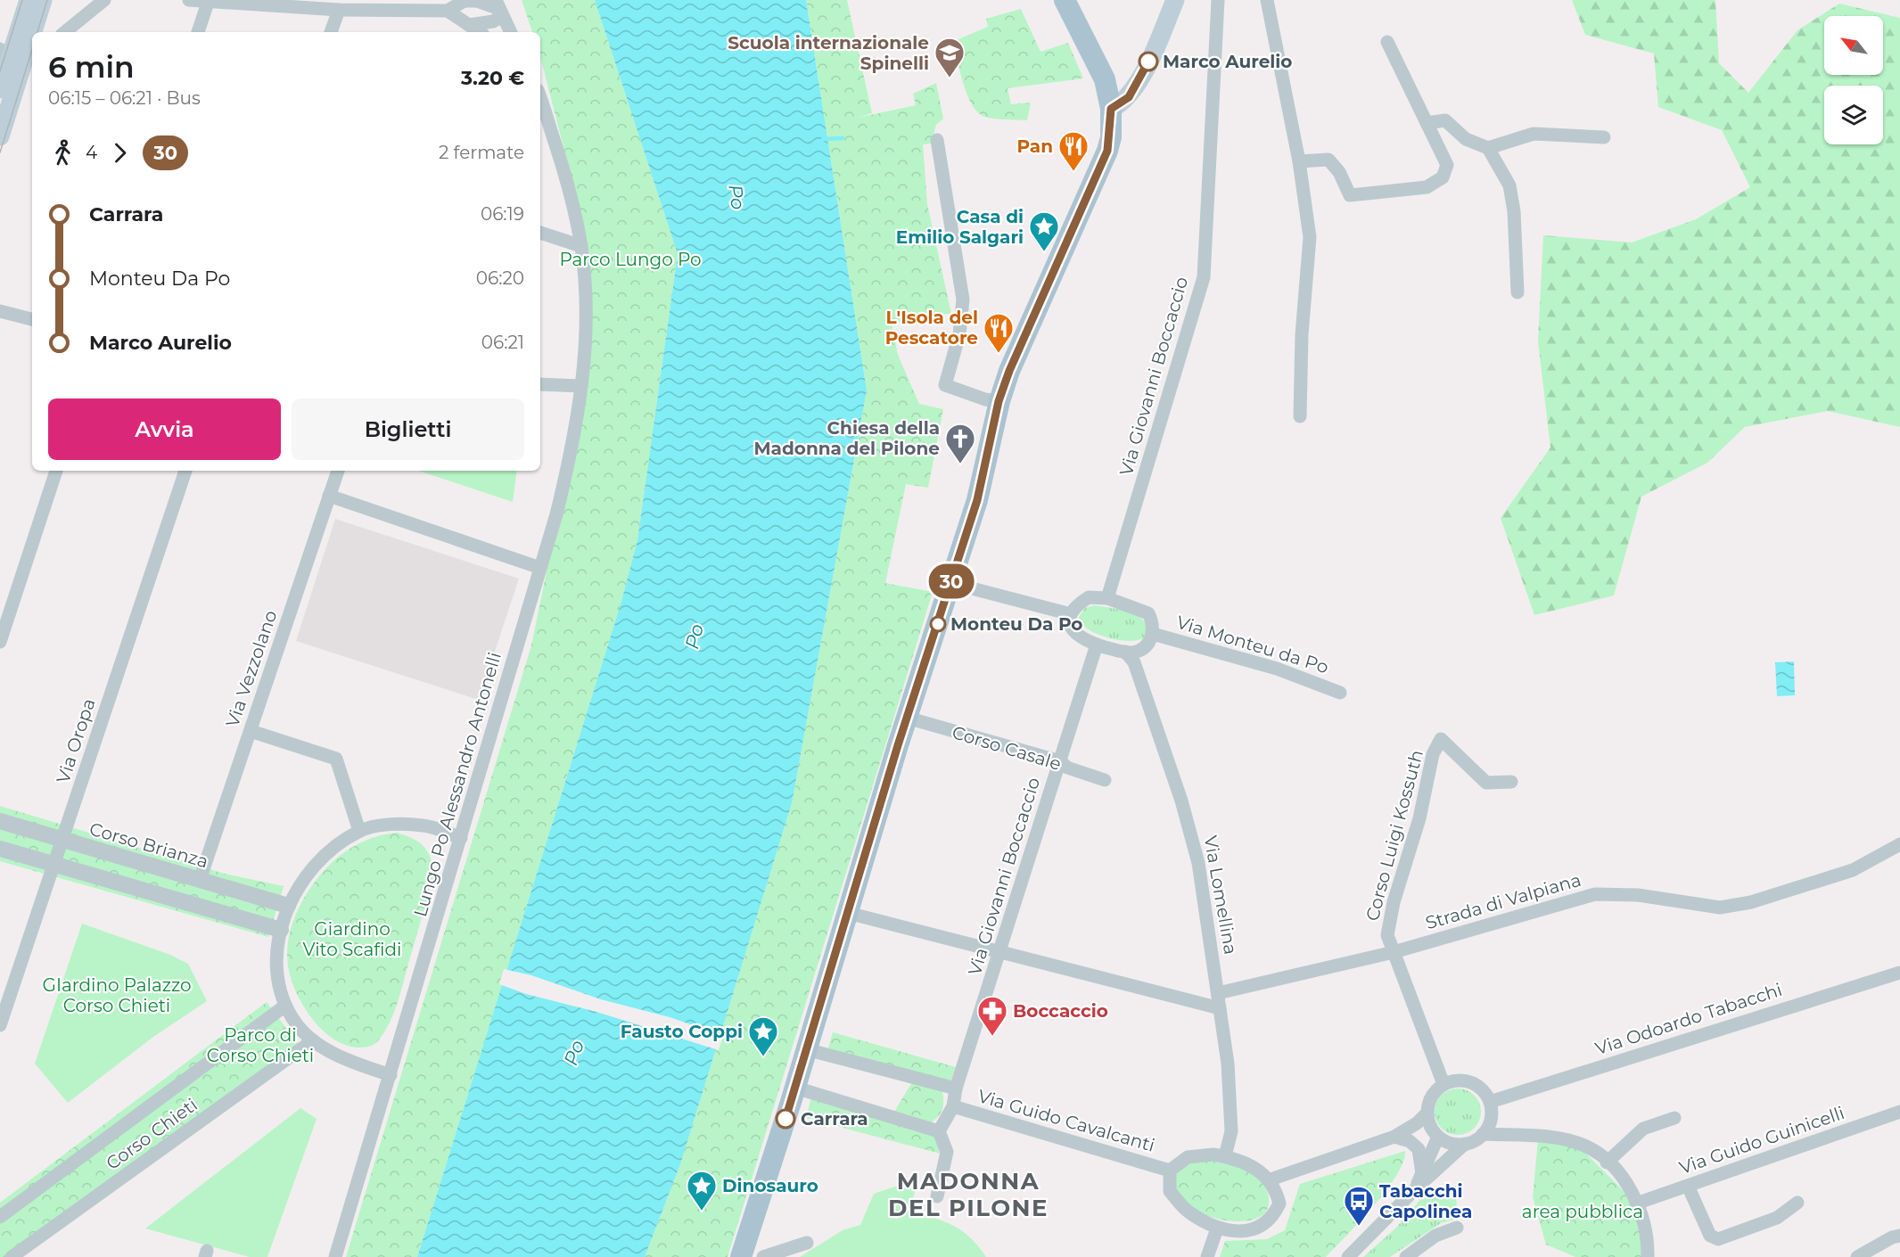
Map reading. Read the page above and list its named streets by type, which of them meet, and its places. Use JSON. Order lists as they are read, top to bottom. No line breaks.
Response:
{"streets":{"street":["Via Giovanni Boccaccio","Via Monteu da Po","Via Vezzolano","Via Oropa","Corso Casale","Lungo Po Alessandro Antonelli","Corso Luigi Kossuth","Corso Brianza","Via Lomellina","Strada di Valpiana","Via Odoardo Tabacchi","Via Guido Cavalcanti","Corso Chieti","Via Guido Guinicelli"]},"crossings":[["Via Giovanni Boccaccio","Via Monteu da Po"],["Via Giovanni Boccaccio","Corso Casale"],["Via Giovanni Boccaccio","Via Lomellina"],["Via Giovanni Boccaccio","Via Guido Cavalcanti"],["Via Monteu da Po","Via Lomellina"],["Via Vezzolano","Corso Brianza"],["Via Oropa","Corso Brianza"],["Corso Luigi Kossuth","Strada di Valpiana"],["Corso Luigi Kossuth","Via Odoardo Tabacchi"],["Via Lomellina","Strada di Valpiana"],["Via Lomellina","Via Guido Cavalcanti"]],"districts":["MADONNA DEL PILONE"],"water":["Po"],"parks":["Parco Lungo Po","Giardino Vito Scafidi","GIardino Palazzo Corso Chieti","Parco di Corso Chieti","area pubblica"],"places":{"other":["Marco Aurelio","Monteu Da Po","Carrara"],"school or university":["Scuola internazionale Spinelli"],"restaurant":["Pan","L'Isola del Pescatore"],"place":["Casa di Emilio Salgari","Fausto Coppi","Dinosauro"],"church":["Chiesa della Madonna del Pilone"],"pharmacy":["Boccaccio"],"bus stop":["Tabacchi Capolinea"]},"lines":["bus line 30"],"north":"top left","page":{"on_map":"30","heading":["6 min","06:15 – 06:21 · Bus","3.20 €"],"legs":["4","30","2 fermate"],"list":[{"name":"Carrara","value":"06:19"},{"name":"Monteu Da Po","value":"06:20"},{"name":"Marco Aurelio","value":"06:21"}],"buttons":["Avvia","Biglietti"]}}
